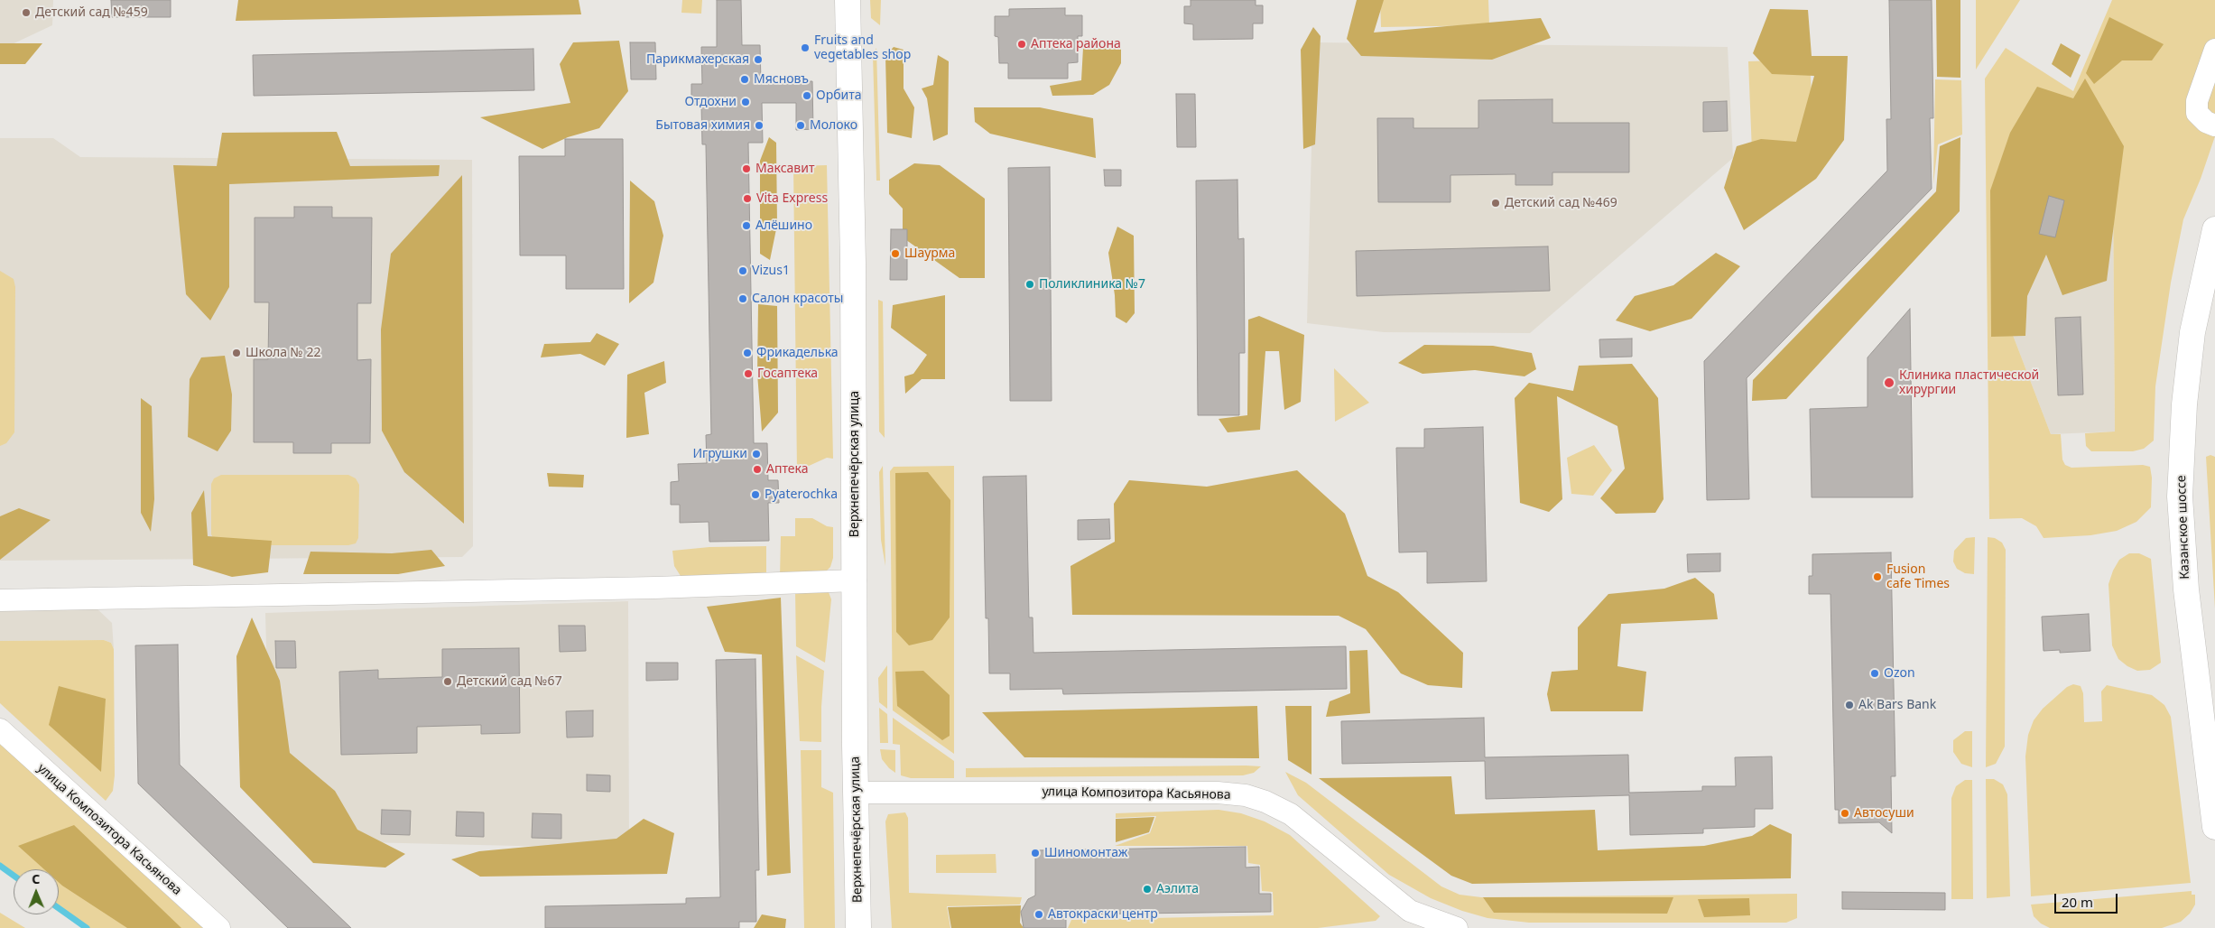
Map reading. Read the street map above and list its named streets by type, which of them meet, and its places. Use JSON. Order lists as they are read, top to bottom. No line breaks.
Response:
{"streets":{"street":["Верхнепечёрская улица","Казанское шоссе","улица Композитора Касьянова"]},"crossings":[["Верхнепечёрская улица","улица Композитора Касьянова"]],"places":["Детский сад №459","Аптека района","Fruits and vegetables shop","Парикмахерская","Мясновъ","Орбита","Отдохни","Бытовая химия","Молоко","Максавит","Vita Express","Детский сад №469","Алёшино","Шаурма","Vizus1","Поликлиника №7","Салон красоты","Школа № 22","Фрикаделька","Госаптека","Клиника пластической хирургии","Игрушки","Аптека","Pyaterochka","Fusion cafe Times","Ozon","Детский сад №67","Ak Bars Bank","Автосуши","Шиномонтаж","Аэлита","Автокраски центр"],"scale_bar":"20 m","north":"top"}
